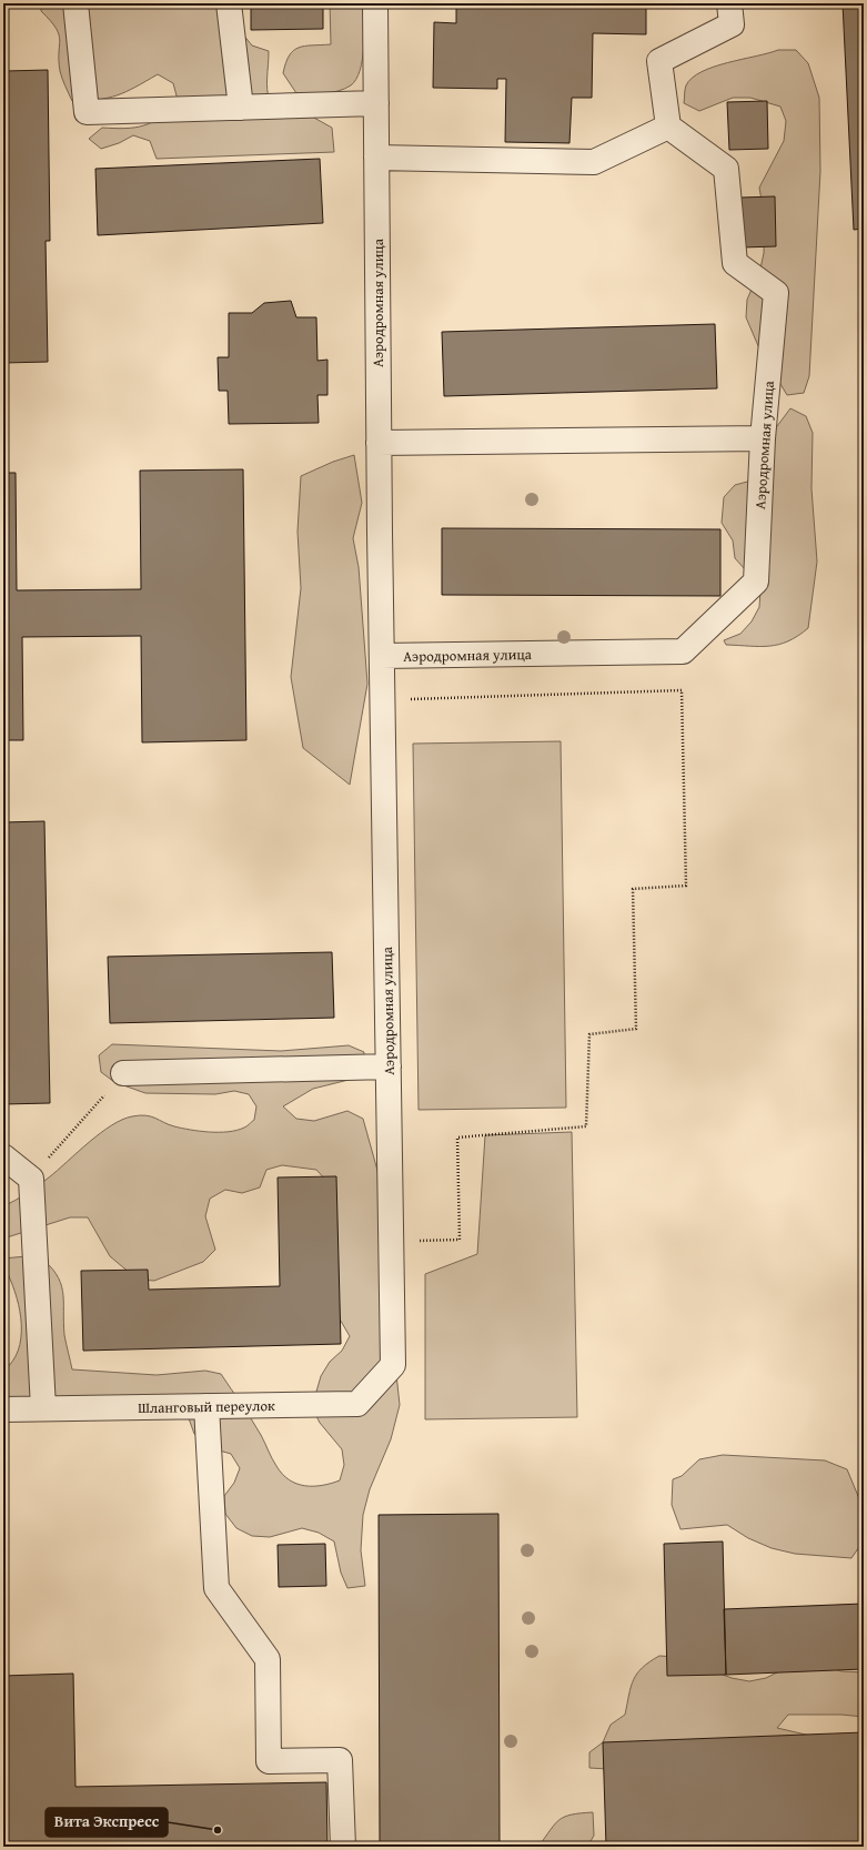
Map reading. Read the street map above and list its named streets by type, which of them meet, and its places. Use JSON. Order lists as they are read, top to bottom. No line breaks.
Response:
{"streets":{"street":["Аэродромная улица","Шланговый переулок"]},"crossings":[["Аэродромная улица","Шланговый переулок"]],"places":["Вита Экспресс"]}
